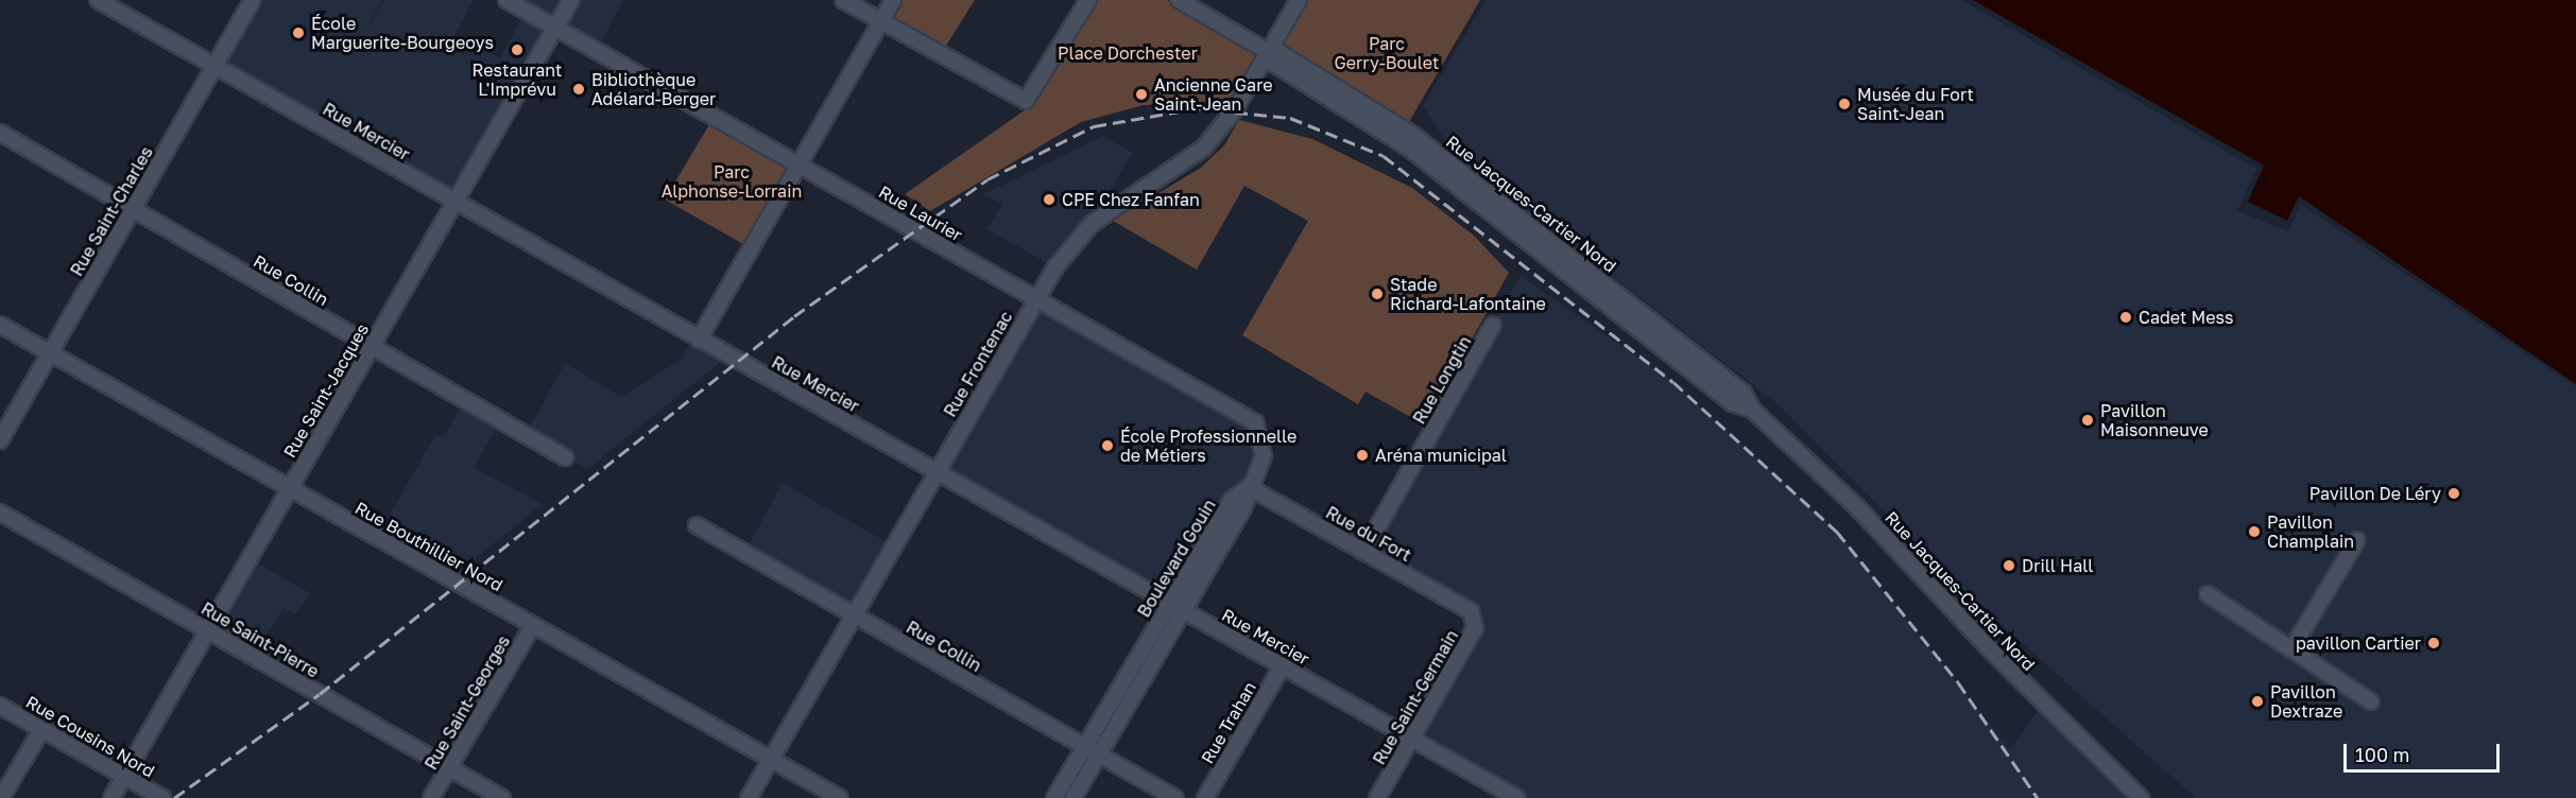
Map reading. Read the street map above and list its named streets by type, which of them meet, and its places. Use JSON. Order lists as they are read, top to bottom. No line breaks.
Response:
{"streets":{"street":["Rue Mercier","Rue Jacques-Cartier Nord","Rue Saint-Charles","Rue Laurier","Rue Collin","Rue Frontenac","Rue Longtin","Rue Saint-Jacques","Rue du Fort","Rue Bouthillier Nord","Boulevard Gouin","Rue Saint-Pierre","Rue Saint-Germain","Rue Saint-Georges","Rue Trahan","Rue Cousins Nord"]},"crossings":[["Rue Mercier","Rue Saint-Charles"],["Rue Mercier","Rue Frontenac"],["Rue Mercier","Rue Saint-Jacques"],["Rue Mercier","Boulevard Gouin"],["Rue Mercier","Rue Saint-Germain"],["Rue Mercier","Rue Trahan"],["Rue Jacques-Cartier Nord","Rue Frontenac"],["Rue Saint-Charles","Rue Collin"],["Rue Saint-Charles","Rue Bouthillier Nord"],["Rue Laurier","Rue Frontenac"],["Rue Laurier","Rue Saint-Jacques"],["Rue Laurier","Rue du Fort"],["Rue Laurier","Boulevard Gouin"],["Rue Collin","Rue Frontenac"],["Rue Collin","Rue Saint-Jacques"],["Rue Collin","Boulevard Gouin"],["Rue Frontenac","Rue Bouthillier Nord"],["Rue Longtin","Rue du Fort"],["Rue Saint-Jacques","Rue Bouthillier Nord"],["Rue Saint-Jacques","Rue Saint-Pierre"],["Rue Saint-Jacques","Rue Cousins Nord"],["Rue du Fort","Boulevard Gouin"],["Rue du Fort","Rue Saint-Germain"],["Rue Bouthillier Nord","Rue Saint-Georges"],["Rue Saint-Pierre","Rue Saint-Georges"]],"parks":["Parc Gerry-Boulet","Place Dorchester","Parc Alphonse-Lorrain"],"places":["École Marguerite-Bourgeoys","Restaurant L'Imprévu","Bibliothèque Adélard-Berger","Ancienne Gare Saint-Jean","Musée du Fort Saint-Jean","CPE Chez Fanfan","Stade Richard-Lafontaine","Cadet Mess","Pavillon Maisonneuve","École Professionnelle de Métiers","Aréna municipal","Pavillon De Léry","Pavillon Champlain","Drill Hall","pavillon Cartier","Pavillon Dextraze"],"scale_bar":"100 m"}
